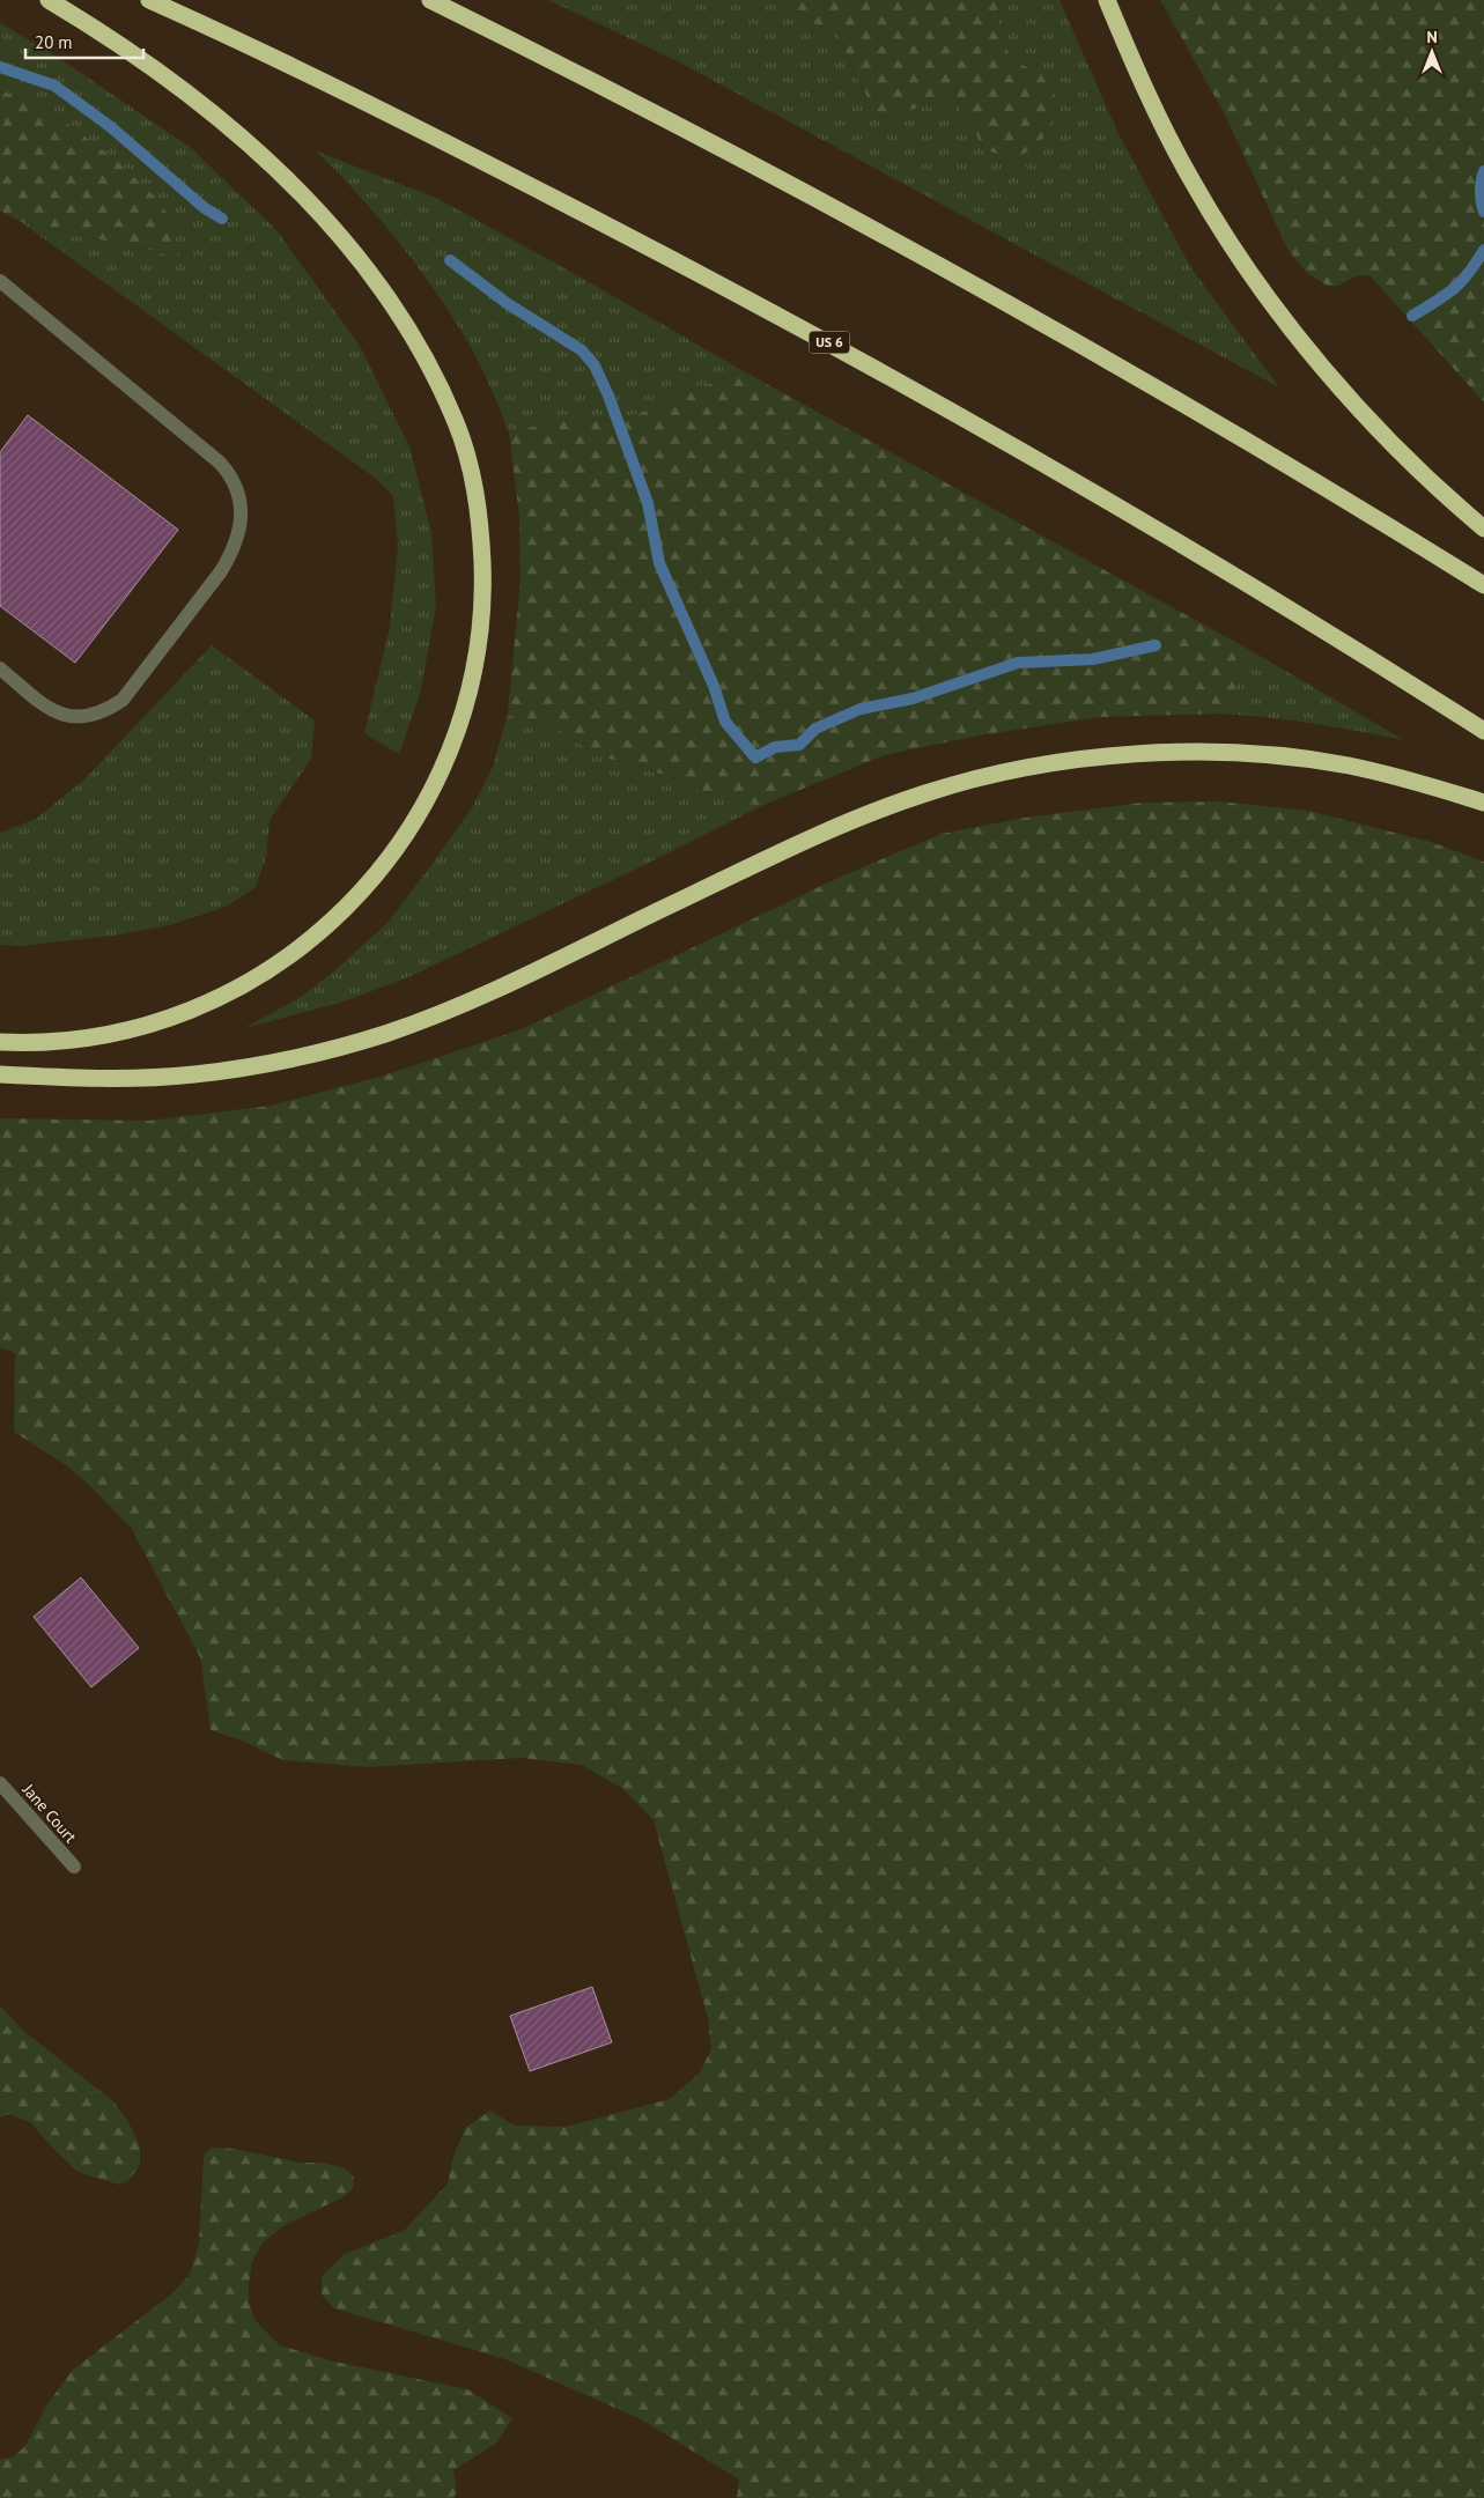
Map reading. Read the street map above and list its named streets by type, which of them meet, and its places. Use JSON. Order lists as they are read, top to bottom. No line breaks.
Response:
{"streets":{"highway":["US 6"],"street":["Jane Court"]},"scale_bar":"20 m","north":"top"}
